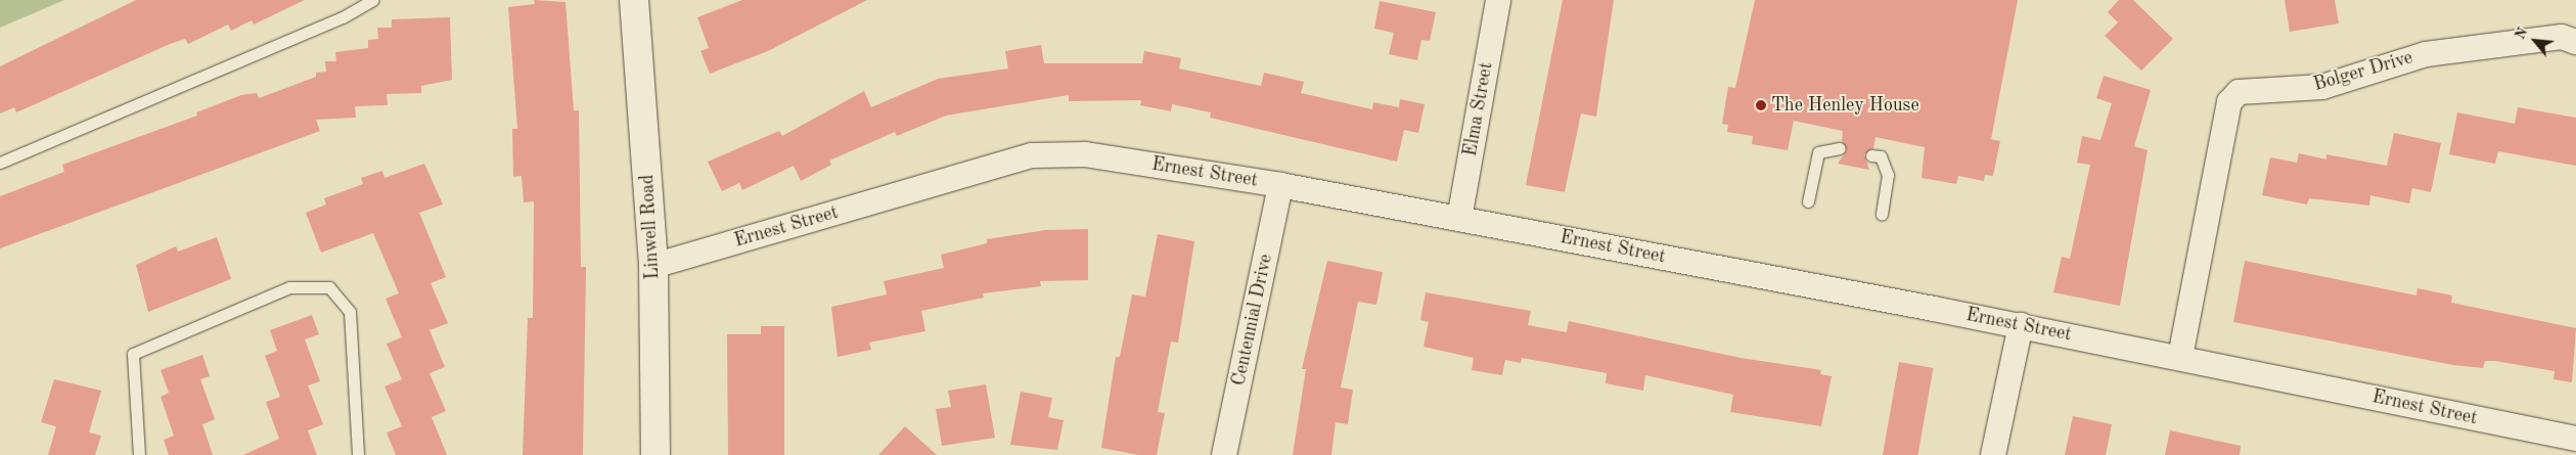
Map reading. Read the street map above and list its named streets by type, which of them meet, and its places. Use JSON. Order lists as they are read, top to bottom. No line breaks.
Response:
{"streets":{"main road":["Linwell Road"],"street":["Bolger Drive","Elma Street","Ernest Street","Centennial Drive"]},"crossings":[["Bolger Drive","Ernest Street"],["Elma Street","Ernest Street"],["Ernest Street","Linwell Road"],["Ernest Street","Centennial Drive"]],"places":["The Henley House"],"north":"top left"}
